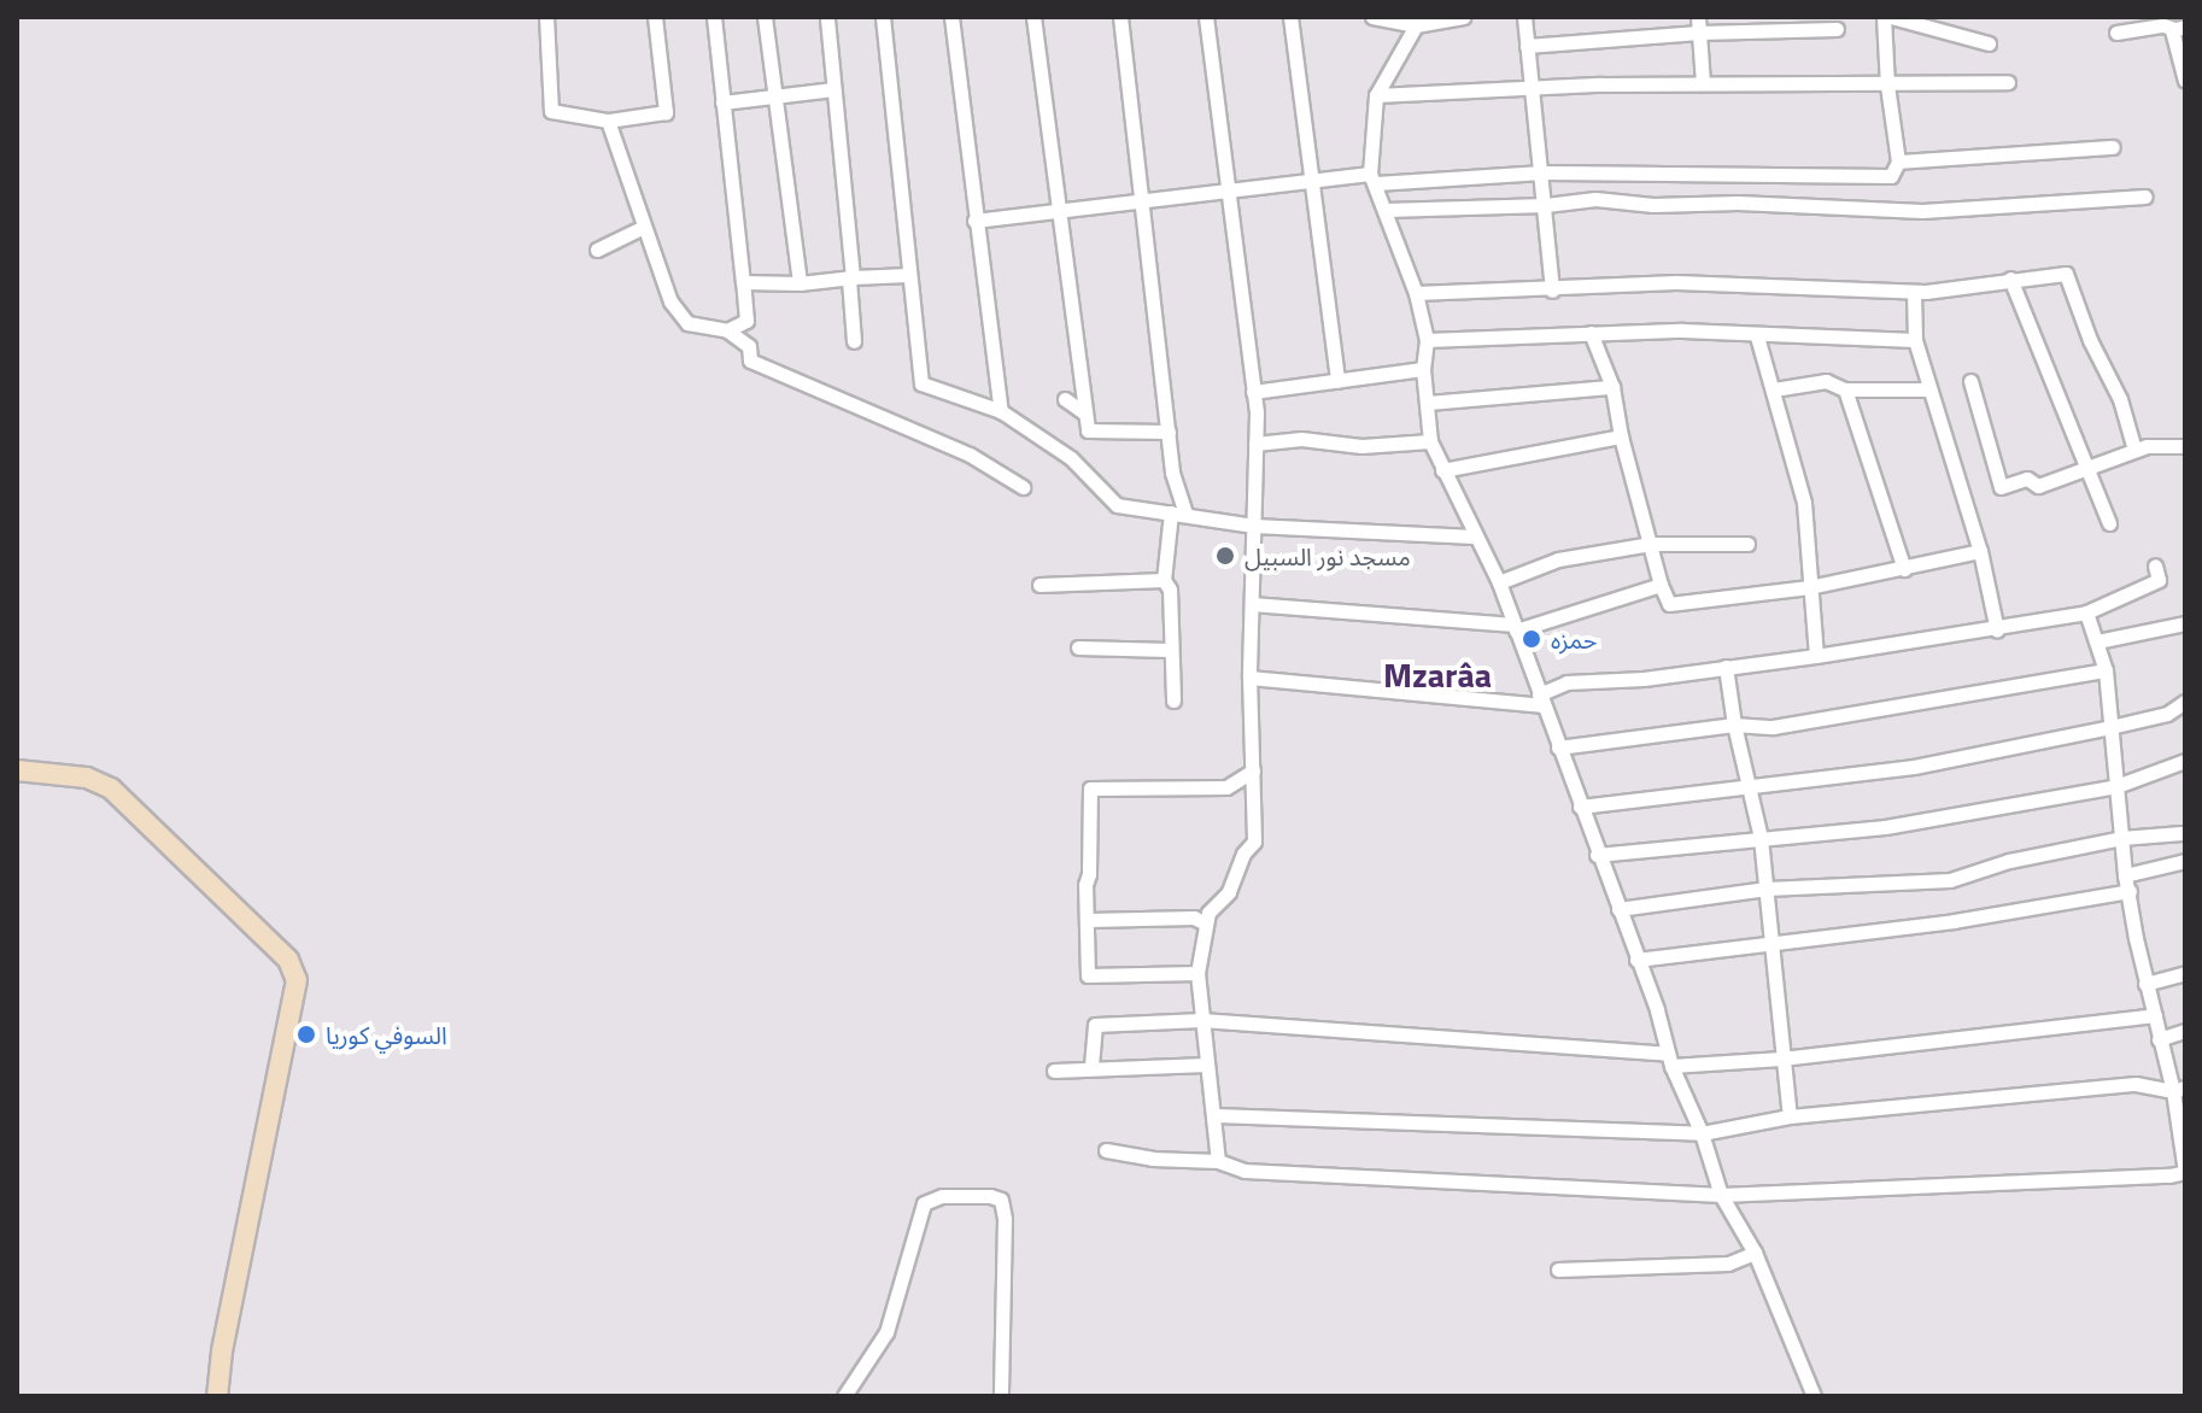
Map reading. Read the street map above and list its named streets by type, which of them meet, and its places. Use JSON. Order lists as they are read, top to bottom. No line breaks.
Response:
{"districts":["Mzarâa"],"places":["مسجد نور السبيل","حمزه","السوفي كوريا"]}
